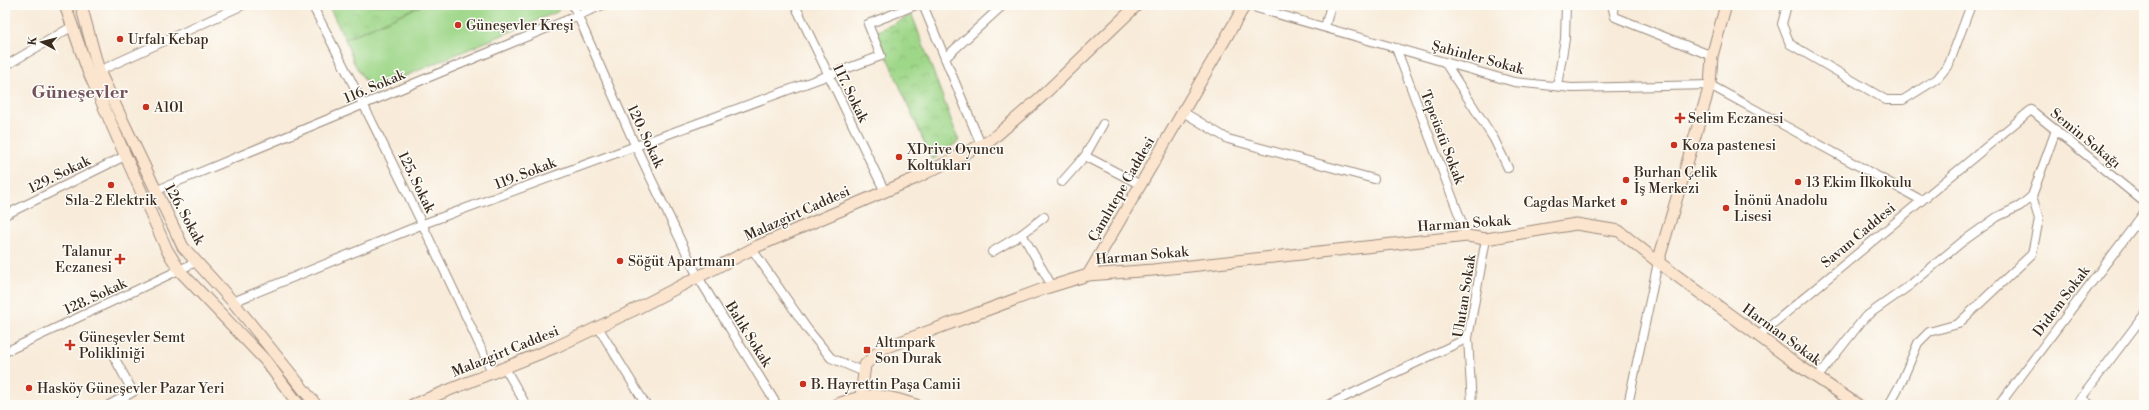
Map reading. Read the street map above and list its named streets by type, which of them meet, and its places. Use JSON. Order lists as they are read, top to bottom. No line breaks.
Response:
{"streets":{"street":["Şahinler Sokak","116. Sokak","117. Sokak","120. Sokak","Tepeüstü Sokak","Semin Sokağı","119. Sokak","129. Sokak","125. Sokak","Çamlıtepe Caddesi","Malazgirt Caddesi","126. Sokak","Harman Sokak","Savun Caddesi","128. Sokak","Ulutan Sokak","Didem Sokak","Balık Sokak"]},"crossings":[["Şahinler Sokak","Tepeüstü Sokak"],["Şahinler Sokak","Çamlıtepe Caddesi"],["116. Sokak","120. Sokak"],["116. Sokak","125. Sokak"],["116. Sokak","126. Sokak"],["117. Sokak","119. Sokak"],["117. Sokak","Malazgirt Caddesi"],["120. Sokak","119. Sokak"],["120. Sokak","Malazgirt Caddesi"],["120. Sokak","Balık Sokak"],["Tepeüstü Sokak","Harman Sokak"],["Semin Sokağı","Savun Caddesi"],["119. Sokak","125. Sokak"],["119. Sokak","126. Sokak"],["129. Sokak","126. Sokak"],["125. Sokak","Malazgirt Caddesi"],["Çamlıtepe Caddesi","Harman Sokak"],["Malazgirt Caddesi","Balık Sokak"],["126. Sokak","128. Sokak"],["Harman Sokak","Savun Caddesi"],["Harman Sokak","Ulutan Sokak"]],"districts":["Güneşevler"],"places":{"other":["Güneşevler Kreşi","Urfalı Kebap","A101","Koza pastenesi","XDrive Oyuncu Koltukları","Burhan Çelik İş Merkezi","13 Ekim İlkokulu","Sıla-2 Elektrik","Cagdas Market","İnönü Anadolu Lisesi","Söğüt Apartmanı","B. Hayrettin Paşa Camii","Hasköy Güneşevler Pazar Yeri"],"health":["Selim Eczanesi","Talanur Eczanesi","Güneşevler Semt Polikliniği"],"transit":["Altınpark Son Durak"]},"north":"left"}
